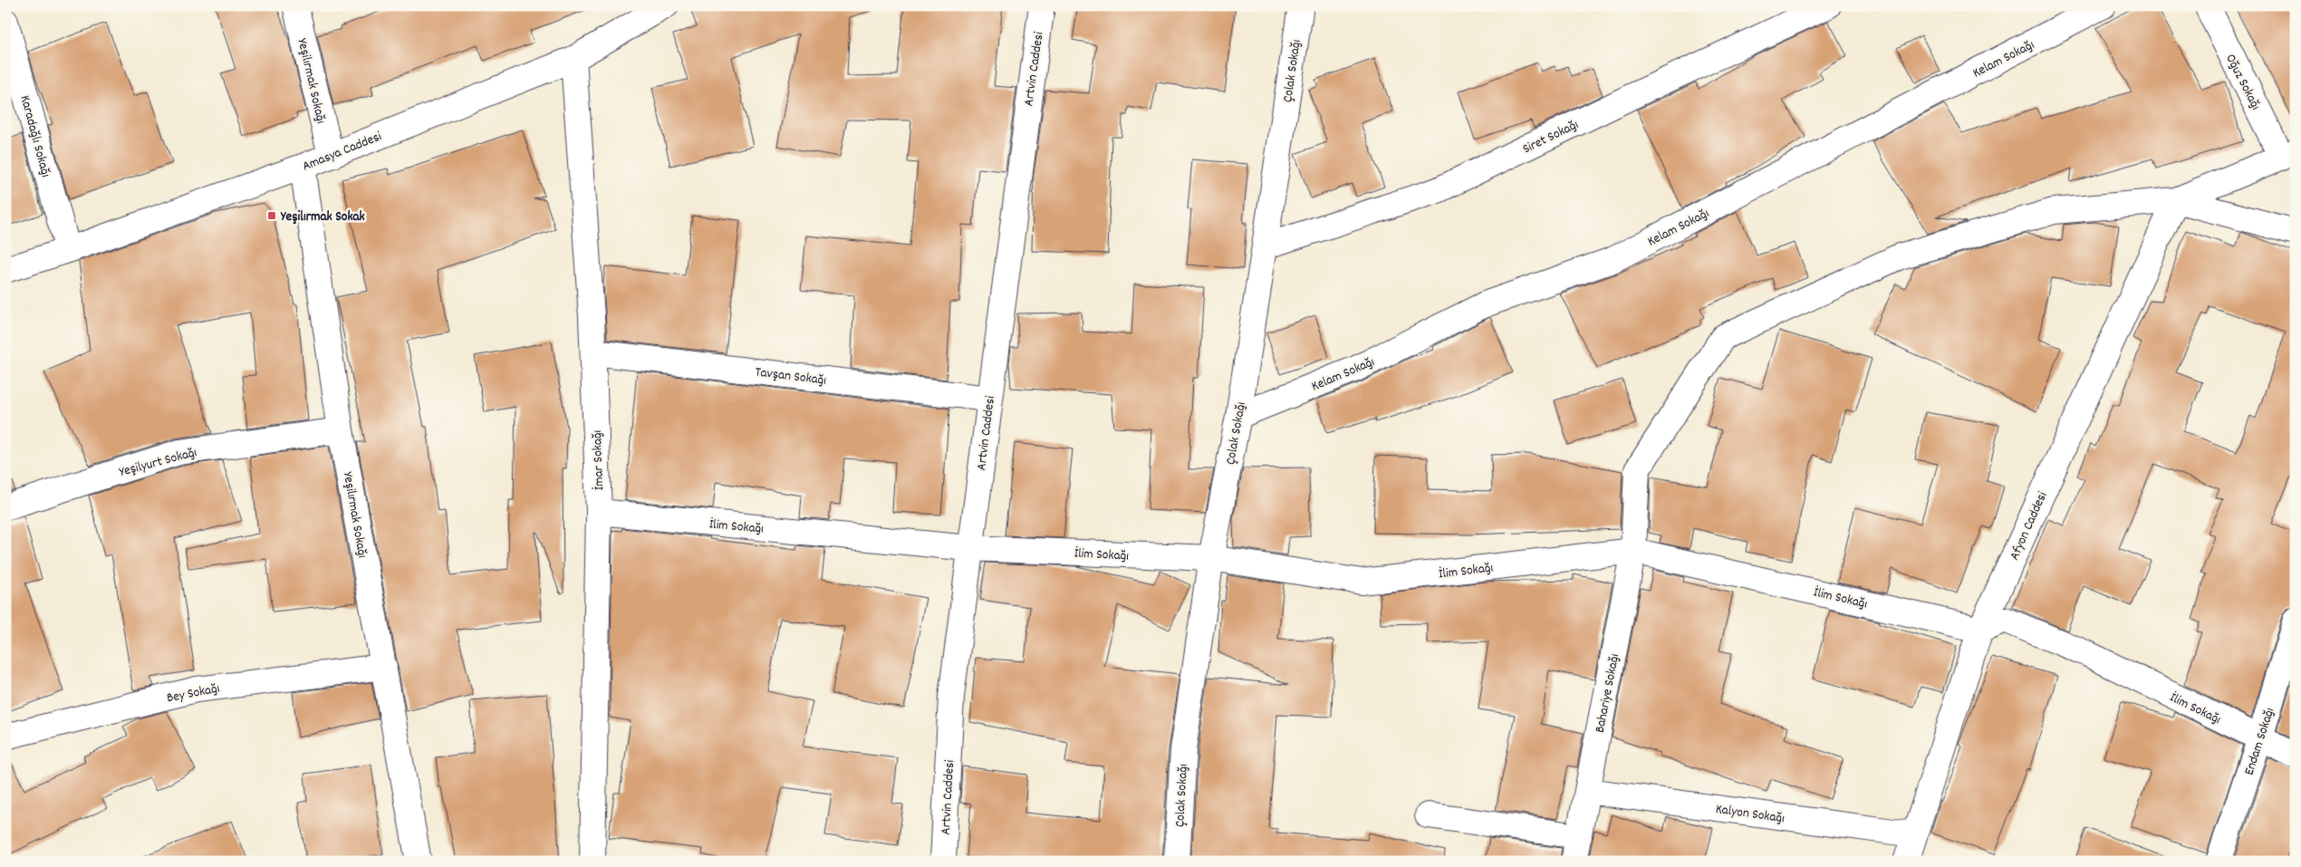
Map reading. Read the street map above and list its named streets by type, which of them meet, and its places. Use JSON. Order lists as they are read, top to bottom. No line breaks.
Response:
{"streets":{"street":["Kelam Sokağı","Artvin Caddesi","Çolak Sokağı","Yeşilırmak Sokağı","Oğuz Sokağı","Karadağlı Sokağı","Siret Sokağı","Amasya Caddesi","Tavşan Sokağı","İmar Sokağı","Yeşilyurt Sokağı","İlim Sokağı","Afyon Caddesi","Bey Sokağı","Bahariye Sokağı","Endam Sokağı","Kalyon Sokağı"]},"crossings":[["Kelam Sokağı","Çolak Sokağı"],["Artvin Caddesi","Tavşan Sokağı"],["Artvin Caddesi","İlim Sokağı"],["Çolak Sokağı","Siret Sokağı"],["Çolak Sokağı","İlim Sokağı"],["Yeşilırmak Sokağı","Amasya Caddesi"],["Yeşilırmak Sokağı","Yeşilyurt Sokağı"],["Yeşilırmak Sokağı","Bey Sokağı"],["Karadağlı Sokağı","Amasya Caddesi"],["Amasya Caddesi","İmar Sokağı"],["Tavşan Sokağı","İmar Sokağı"],["İmar Sokağı","İlim Sokağı"],["İlim Sokağı","Afyon Caddesi"],["İlim Sokağı","Bahariye Sokağı"],["İlim Sokağı","Endam Sokağı"],["Afyon Caddesi","Bahariye Sokağı"],["Afyon Caddesi","Kalyon Sokağı"],["Bahariye Sokağı","Kalyon Sokağı"]],"places":{"transit":["Yeşilırmak Sokak"]}}
